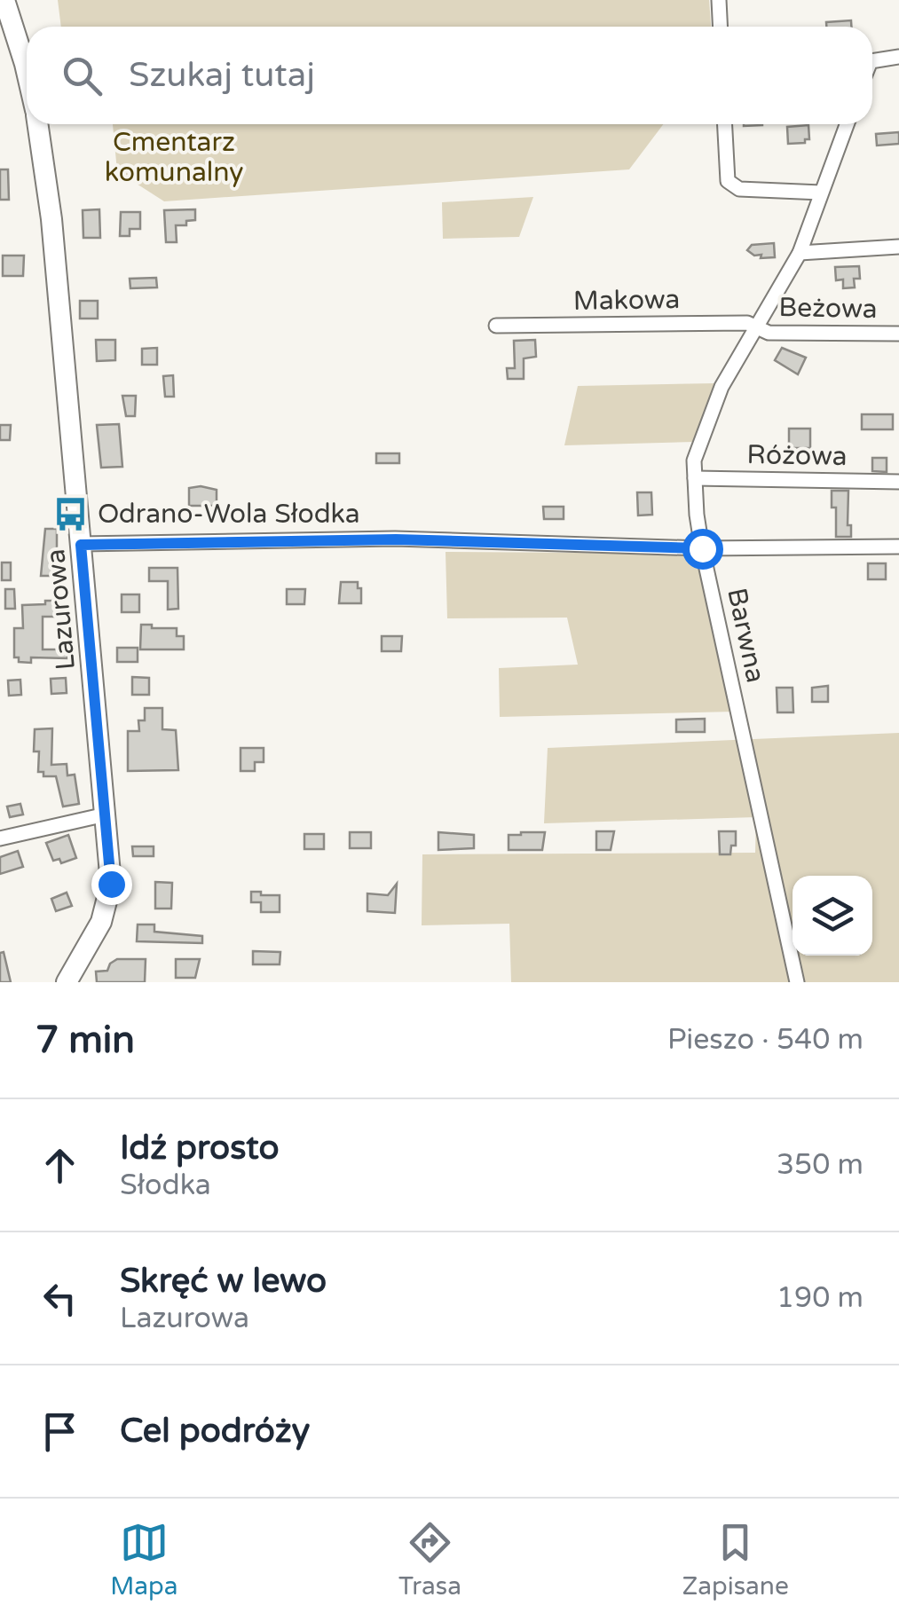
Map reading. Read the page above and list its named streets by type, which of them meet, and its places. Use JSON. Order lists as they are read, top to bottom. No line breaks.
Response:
{"streets":{"street":["Makowa","Beżowa","Różowa","Lazurowa","Barwna"]},"crossings":[["Makowa","Beżowa"],["Makowa","Barwna"],["Beżowa","Barwna"],["Różowa","Barwna"]],"parks":["Cmentarz komunalny"],"places":{"bus stop":["Odrano-Wola Słodka"]},"page":{"search":"Szukaj tutaj","heading":["7 min","Pieszo · 540 m"],"list":[["Idź prosto","Słodka","350 m"],["Skręć w lewo","Lazurowa","190 m"],"Cel podróży"],"nav":["Mapa","Trasa","Zapisane"]}}
